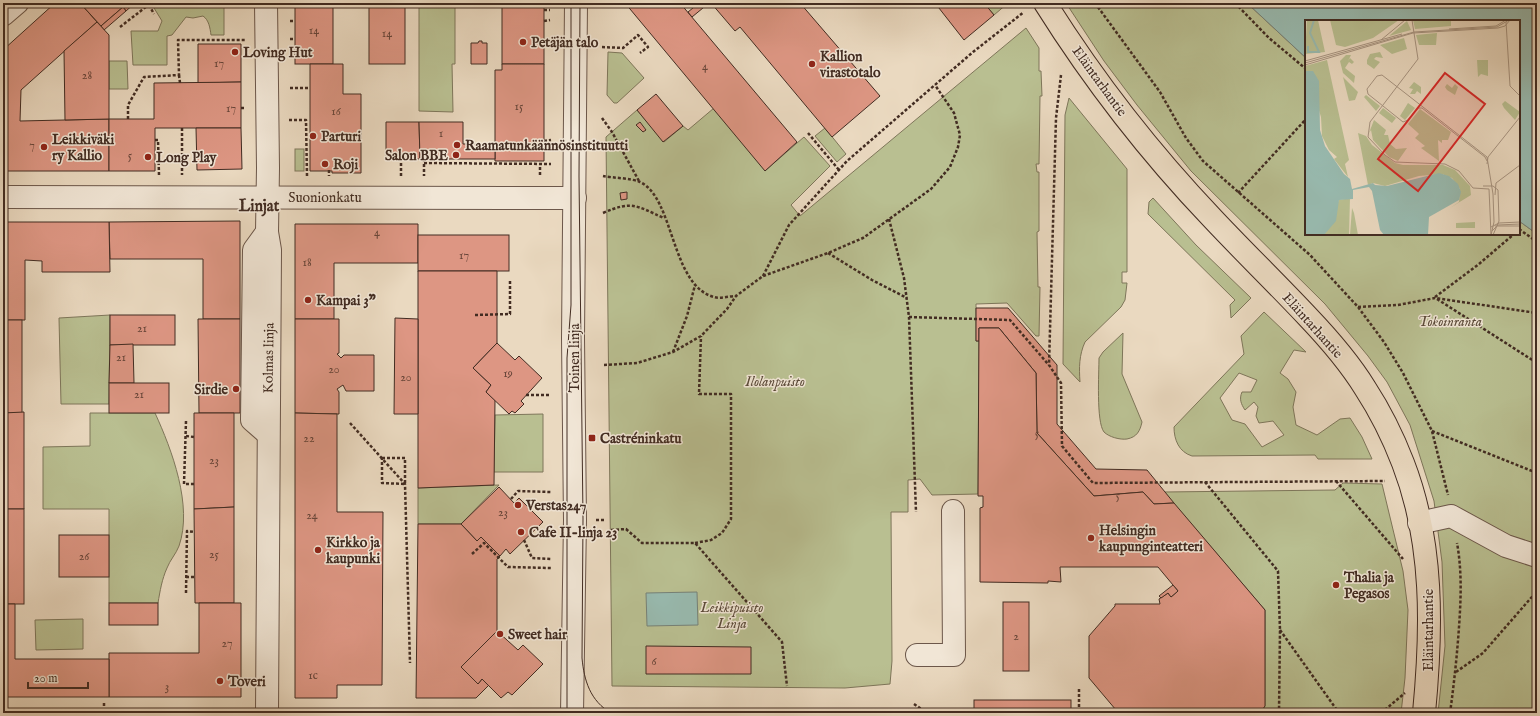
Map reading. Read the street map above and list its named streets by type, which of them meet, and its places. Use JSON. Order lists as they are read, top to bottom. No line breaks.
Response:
{"streets":{"main road":["Eläintarhantie"],"street":["Suonionkatu","Kolmas linja","Toinen linja"]},"crossings":[["Suonionkatu","Kolmas linja"],["Suonionkatu","Toinen linja"]],"districts":["Linjat"],"parks":["Tokoinranta","Ilolanpuisto","Leikkipuisto Linja"],"places":{"other":["Petäjän talo","Loving Hut","Kallion virastotalo","Parturi","Raamatunkäännösinstituutti","Leikkiväki ry Kallio","Salon BBE","Long Play","Roji","Kampai 3\"","Sirdie","Verstas247","Cafe II-linja 23","Helsingin kaupunginteatteri","Kirkko ja kaupunki","Thalia ja Pegasos","Sweet hair","Toveri"],"transit":["Castréninkatu"]},"house_numbers":["14","14","17","4","28","15","17","16","1","7","5","4","17","18","21","21","20","19","20","21","5","22","23","5","23","24","25","26","2","27","6","1c","3"],"scale_bar":"20 m"}
